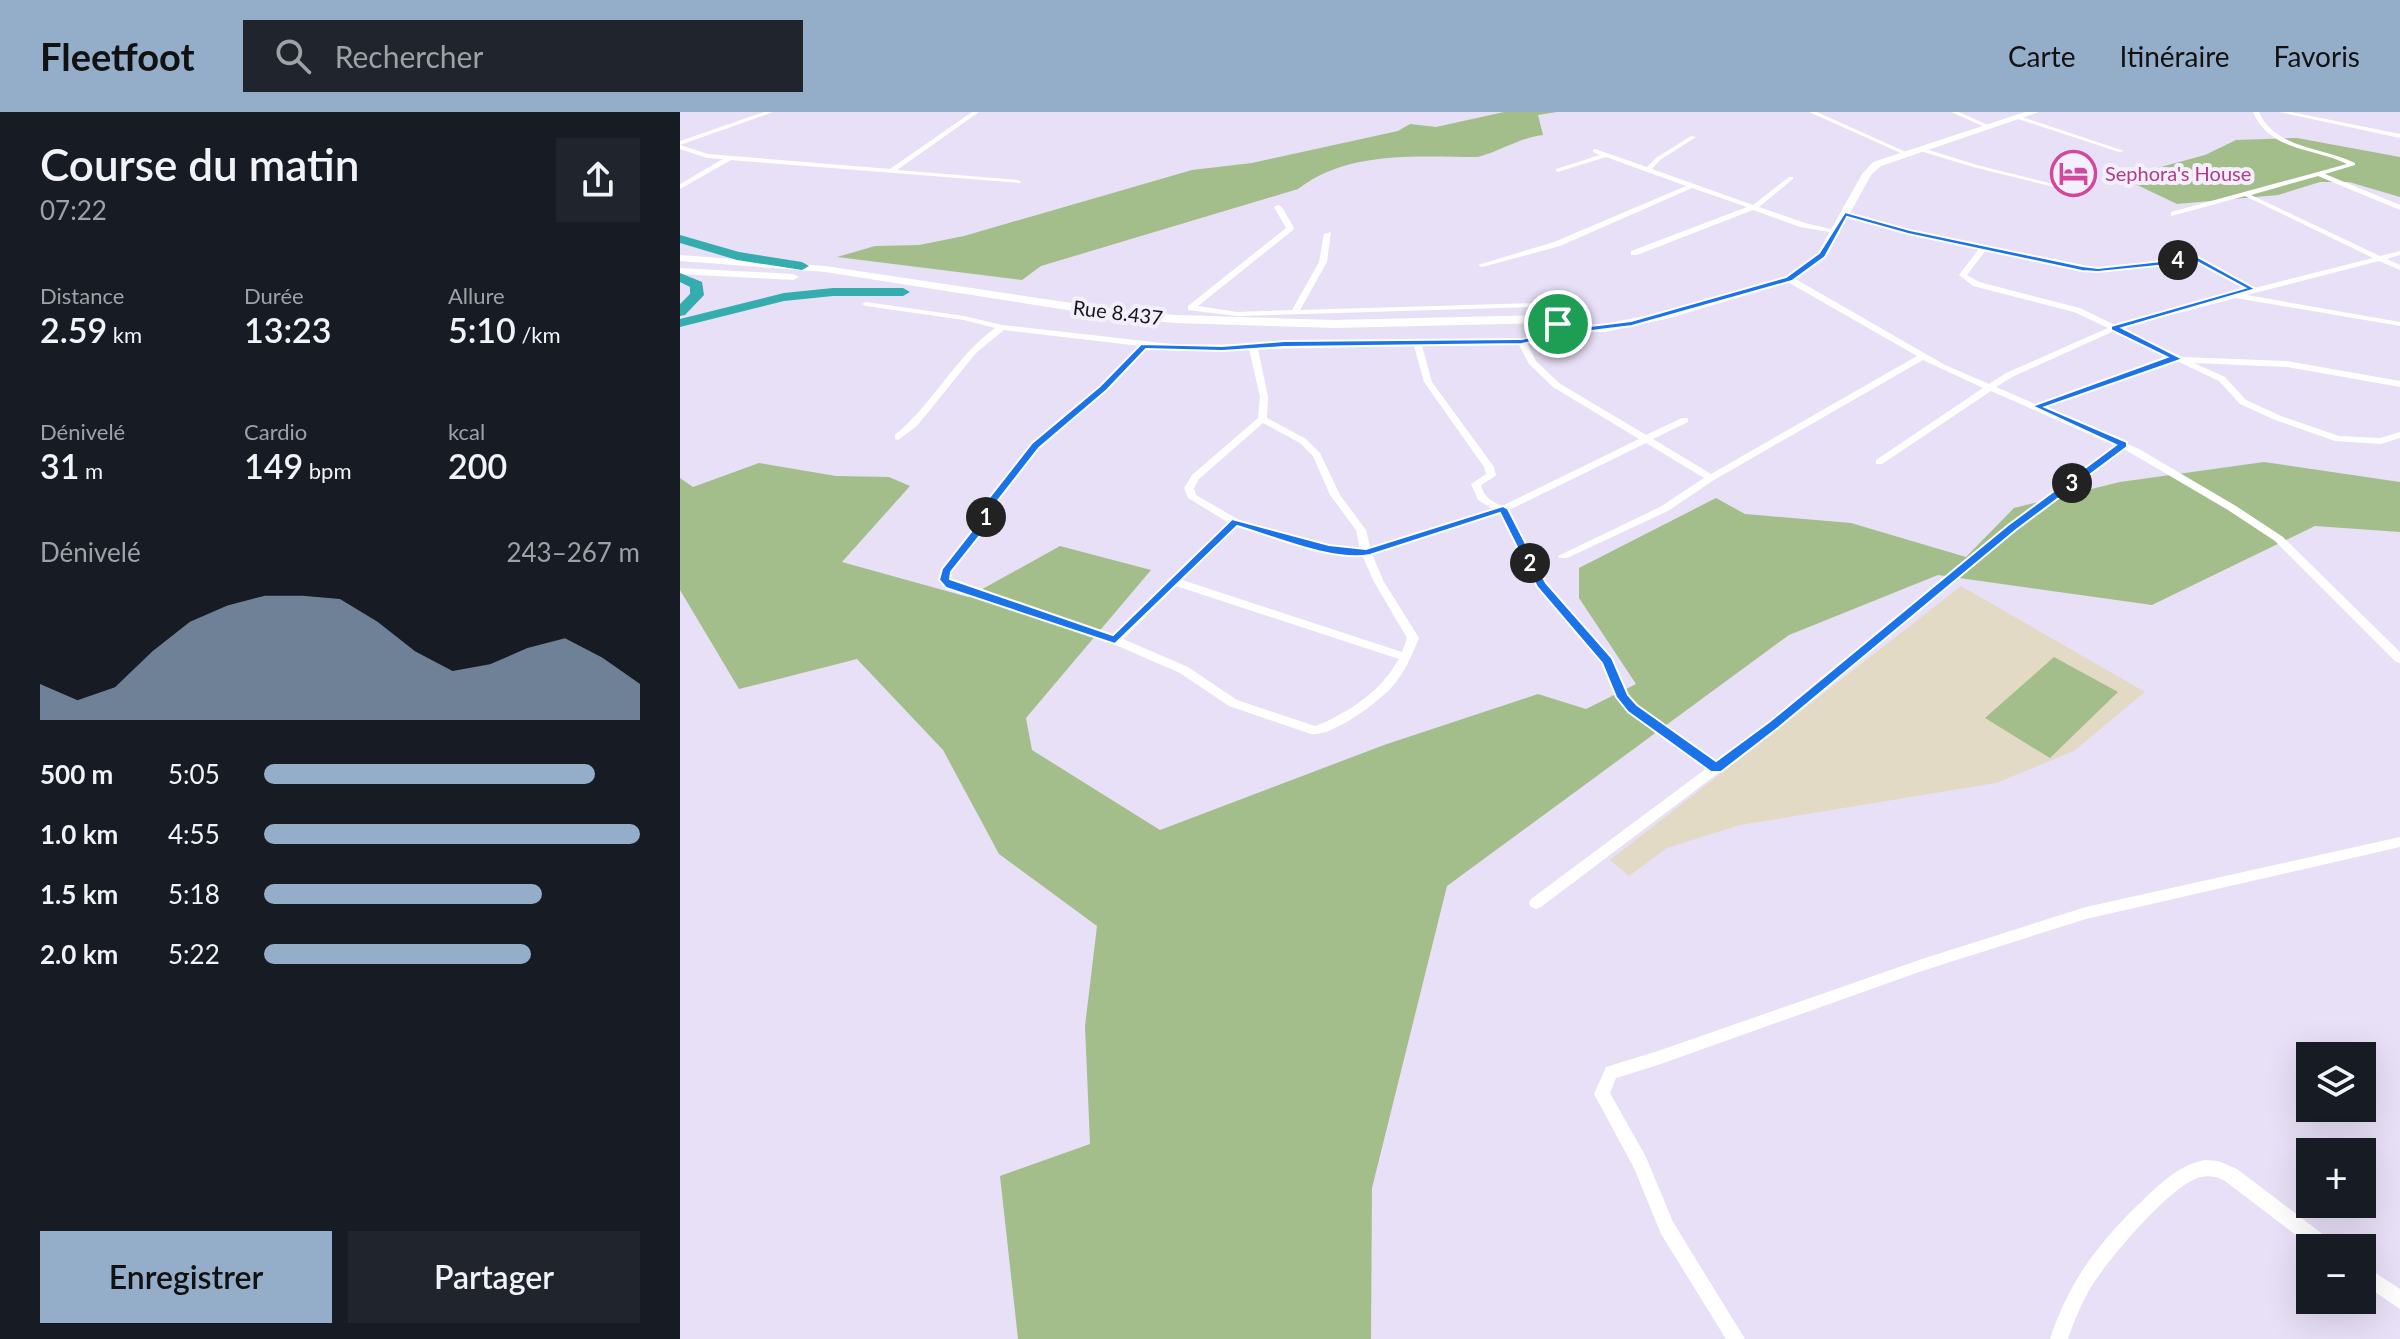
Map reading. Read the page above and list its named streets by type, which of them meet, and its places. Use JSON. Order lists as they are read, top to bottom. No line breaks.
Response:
{"streets":{"main road":["Rue 8.437"]},"places":{"hotel":["Sephora's House"]},"page":{"header":"Fleetfoot","search":"Rechercher","nav":["Carte","Itinéraire","Favoris"],"heading":["Course du matin","07:22"],"pins":["4","3","1","2"],"stats":[["Distance","2.59 km"],["Durée","13:23"],["Allure","5:10 /km"],["Dénivelé","31 m"],["Cardio","149 bpm"],["kcal","200"]],"chart":["Dénivelé","243–267 m"],"list":[{"name":"500 m","note":"5:05"},{"name":"1.0 km","note":"4:55"},{"name":"1.5 km","note":"5:18"},{"name":"2.0 km","note":"5:22"}],"map_buttons":["+","−"],"buttons":["Enregistrer","Partager"]}}
